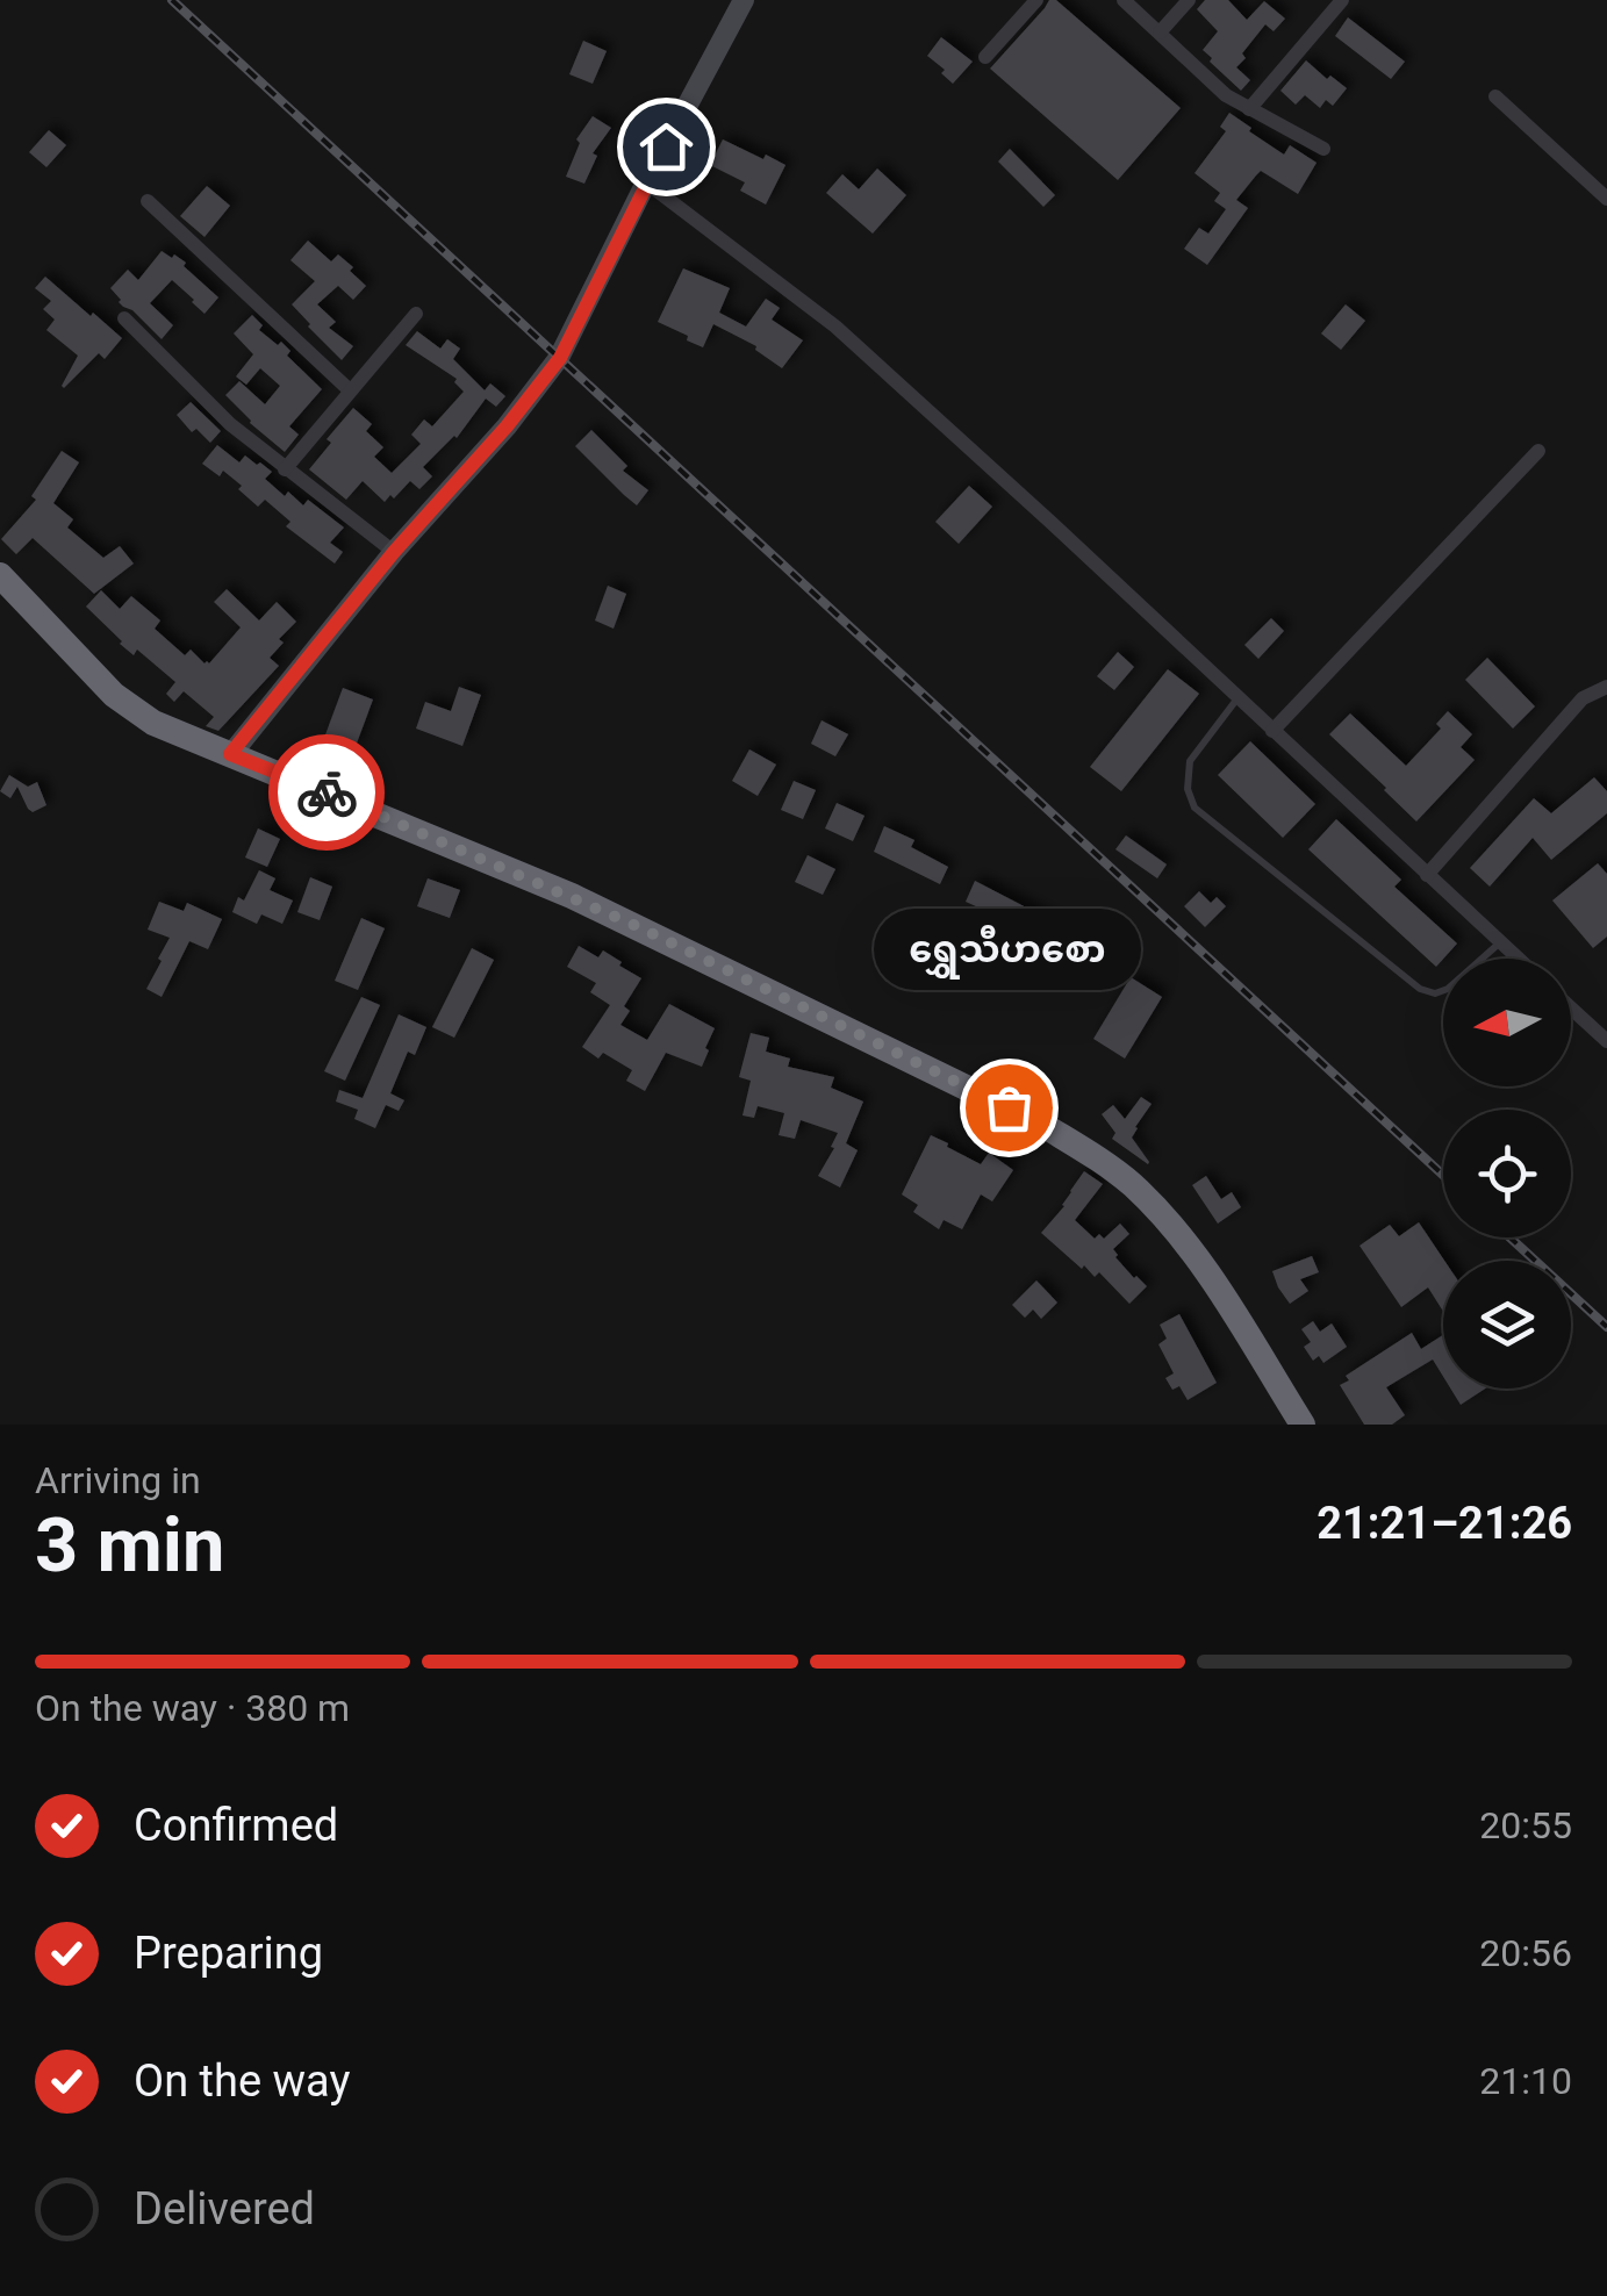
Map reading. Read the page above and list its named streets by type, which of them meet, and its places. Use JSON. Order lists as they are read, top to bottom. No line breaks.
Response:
{"places":["ရွှေသီဟစော"],"north":"left","page":{"bubble":"ရွှေသီဟစော","heading":["3 min","Arriving in","21:21–21:26"],"bar":"On the way · 380 m","list":[["Confirmed","20:55"],["Preparing","20:56"],["On the way","21:10"],"Delivered"]}}
